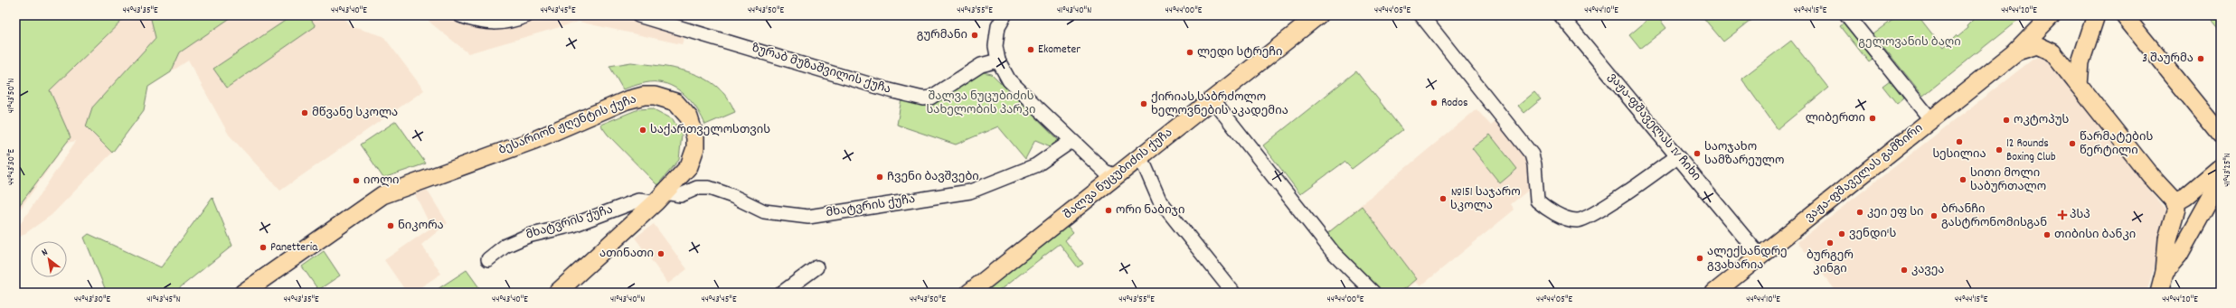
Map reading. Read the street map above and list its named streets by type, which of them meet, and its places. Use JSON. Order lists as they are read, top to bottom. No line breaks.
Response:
{"streets":{"main road":["ბესარიონ ჟღენტის ქუჩა","ვაჟა-ფშაველას გამზირი","შალვა ნუცუბიძის ქუჩა"],"street":["ზურაბ მუზაშვილის ქუჩა","ვაჟა-ფშაველას IV ჩიხი","მხატვრის ქუჩა"]},"crossings":[["ბესარიონ ჟღენტის ქუჩა","მხატვრის ქუჩა"],["ვაჟა-ფშაველას IV ჩიხი","ვაჟა-ფშაველას გამზირი"]],"parks":["გელოვანის ბაღი","შალვა ნუცუბიძის სახელობის პარკი"],"places":{"other":["გურმანი","Ekometer","ლედი სტრეჩი","3 შაურმა","Rodos","ქირიას საბრძოლო ხელოვნების აკადემია","მწვანე სკოლა","ლიბერთი","ოკტოპუს","საქართველოსთვის","სესილია","წარმატების წერტილი","12 Rounds Boxing Club","საოჯახო სამზარეულო","Ჩვენი ბავშვები","სითი მოლი საბურთალო","იოლი","№151 საჯარო სკოლა","ორი ნაბიჯი","კეი ეფ სი","ბრანჩი გასტრონომისგან","ნიკორა","ვენდი'ს","თიბისი ბანკი","ბურგერ კინგი","Panetteria","ათინათი","ალექსანდრე გვახარია","კავეა"],"health":["პსპ"]},"north":"top left","coordinates":["44°43'35\"E","44°43'40\"E","44°43'45\"E","44°43'50\"E","44°43'55\"E","41°43'40\"N","44°44'00\"E","44°44'05\"E","44°44'10\"E","44°44'15\"E","44°44'20\"E","41°43'50\"N","44°43'30\"E","41°43'25\"N","41°43'45\"N"]}
